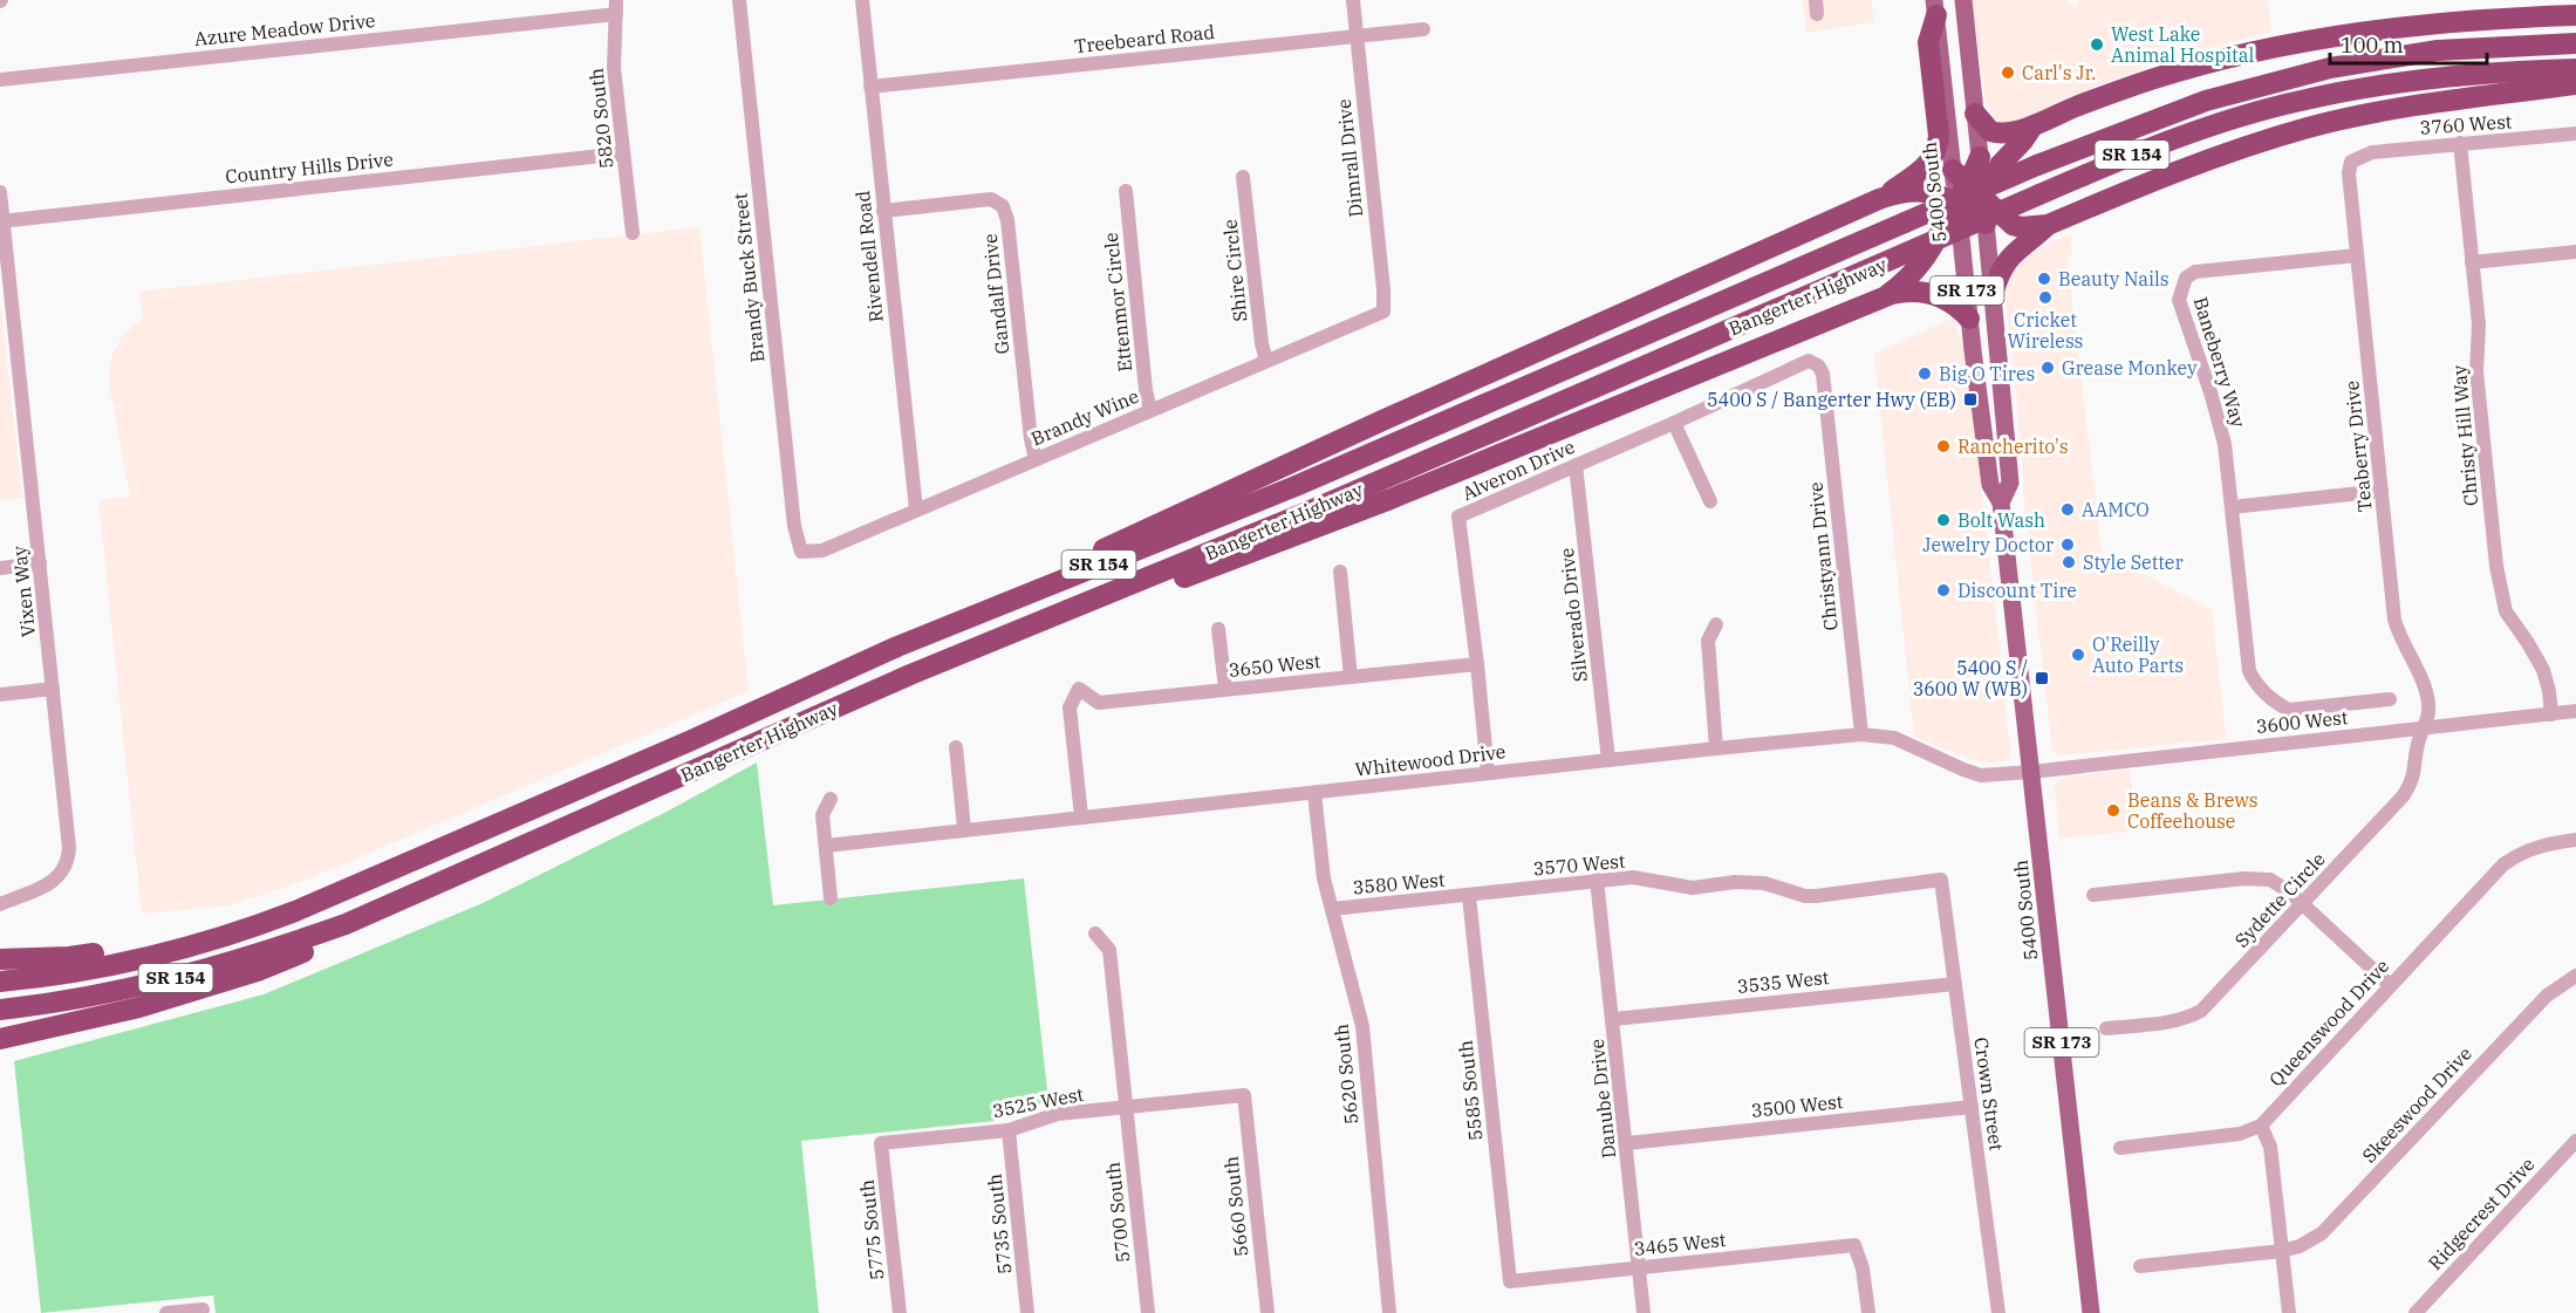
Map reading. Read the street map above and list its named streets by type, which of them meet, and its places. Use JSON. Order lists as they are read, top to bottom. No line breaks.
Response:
{"streets":{"highway":["SR 154","Bangerter Highway"],"main road":["5400 South","SR 173"],"street":["Azure Meadow Drive","Treebeard Road","5820 South","3760 West","Dimrall Drive","Country Hills Drive","Rivendell Road","Shire Circle","Brandy Buck Street","Gandalf Drive","Ettenmor Circle","Baneberry Way","Brandy Wine","Christy Hill Way","Teaberry Drive","Alveron Drive","Christyann Drive","Vixen Way","Silverado Drive","3650 West","3600 West","Whitewood Drive","3570 West","3580 West","Sydette Circle","3535 West","Queenswood Drive","5620 South","5585 South","Crown Street","Danube Drive","3525 West","Skeeswood Drive","3500 West","5660 South","5700 South","Ridgecrest Drive","5735 South","5775 South","3465 West"]},"crossings":[["Azure Meadow Drive","5820 South"],["Treebeard Road","Dimrall Drive"],["Treebeard Road","Rivendell Road"],["5820 South","Country Hills Drive"],["3760 West","Christy Hill Way"],["3760 West","Teaberry Drive"],["Dimrall Drive","Brandy Wine"],["Country Hills Drive","Vixen Way"],["5400 South","3600 West"],["5400 South","Whitewood Drive"],["Rivendell Road","Gandalf Drive"],["Rivendell Road","Brandy Wine"],["Shire Circle","Brandy Wine"],["Brandy Buck Street","Brandy Wine"],["Gandalf Drive","Brandy Wine"],["Ettenmor Circle","Brandy Wine"],["Baneberry Way","Teaberry Drive"],["Christy Hill Way","3600 West"],["Teaberry Drive","3600 West"],["Teaberry Drive","Sydette Circle"],["Alveron Drive","Christyann Drive"],["Alveron Drive","Silverado Drive"],["Alveron Drive","3650 West"],["Alveron Drive","Whitewood Drive"],["Christyann Drive","Whitewood Drive"],["Silverado Drive","Whitewood Drive"],["3650 West","Whitewood Drive"],["3600 West","Whitewood Drive"],["3600 West","Sydette Circle"],["Whitewood Drive","5620 South"],["3570 West","3580 West"],["3570 West","5585 South"],["3570 West","Crown Street"],["3570 West","Danube Drive"],["3580 West","5620 South"],["3580 West","5585 South"],["3535 West","Crown Street"],["3535 West","Danube Drive"],["5585 South","3465 West"],["Crown Street","3500 West"],["Danube Drive","3500 West"],["Danube Drive","3465 West"],["3525 West","5660 South"],["3525 West","5700 South"],["3525 West","5735 South"],["3525 West","5775 South"]],"places":{"other":["West Lake Animal Hospital","Carl's Jr.","Beauty Nails","Cricket Wireless","Grease Monkey","Big O Tires","Rancherito's","AAMCO","Bolt Wash","Jewelry Doctor","Style Setter","Discount Tire","O'Reilly Auto Parts","Beans & Brews Coffeehouse"],"transit":["5400 S / Bangerter Hwy (EB)","5400 S / 3600 W (WB)"]},"scale_bar":"100 m"}
